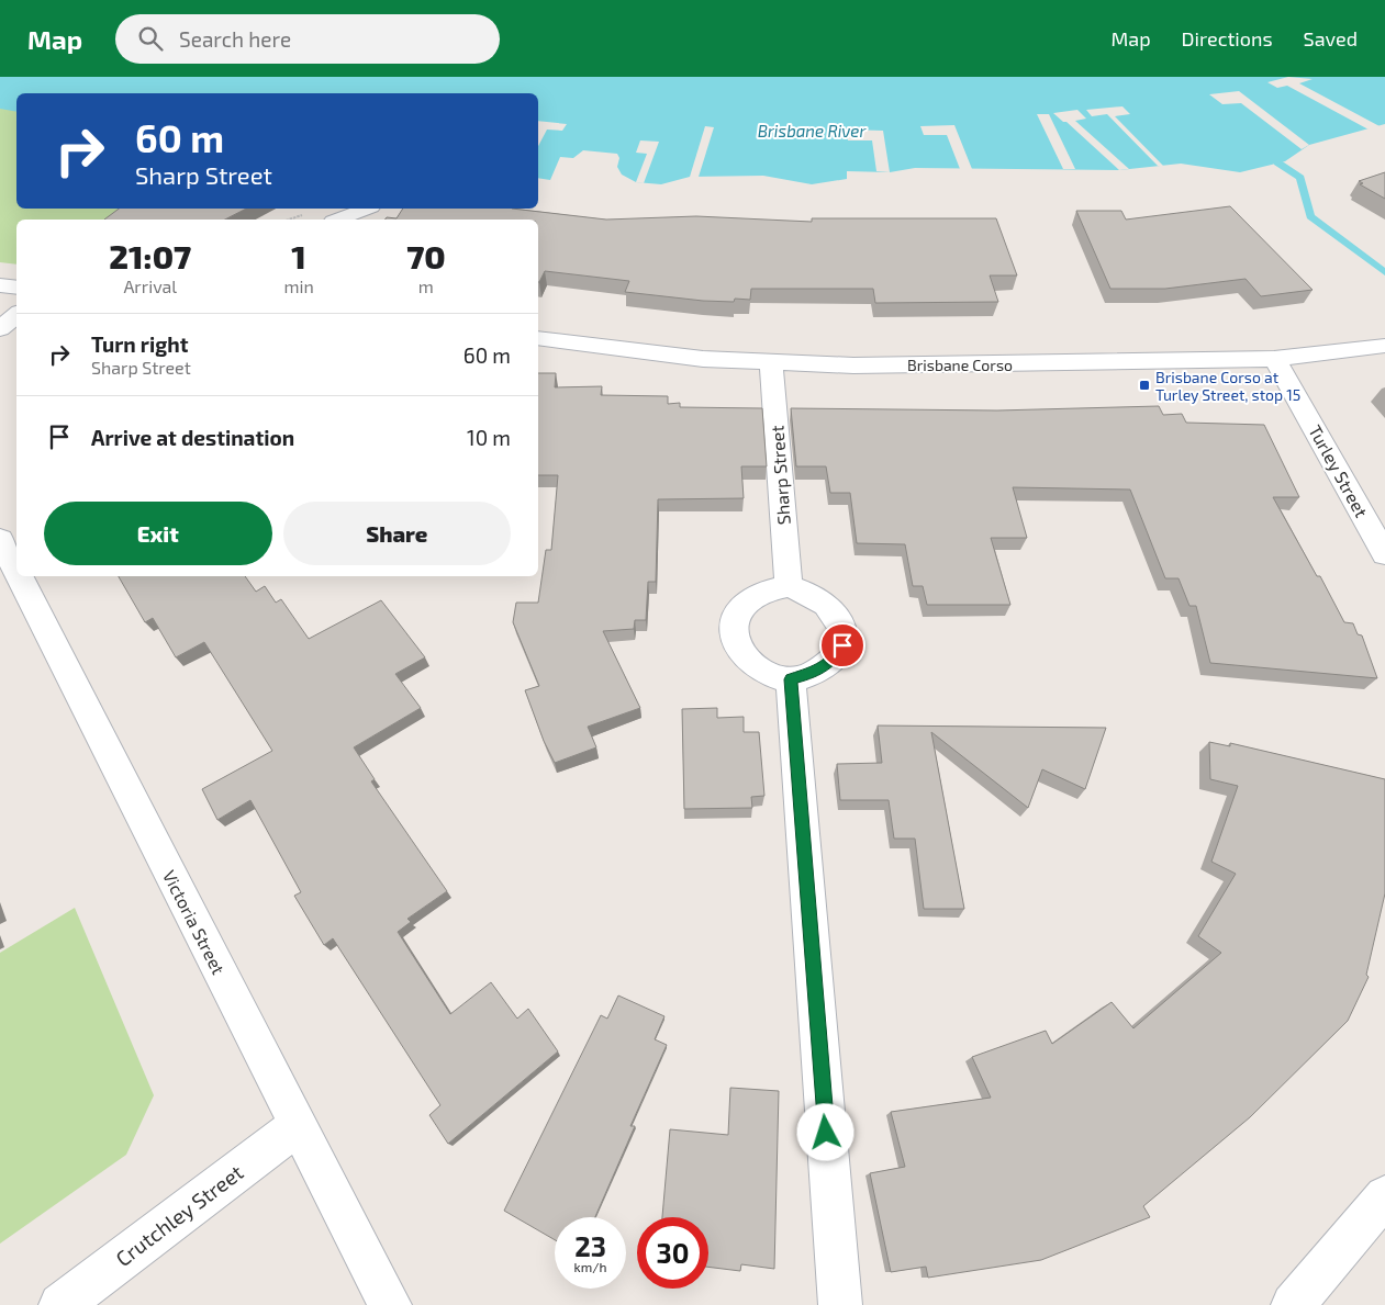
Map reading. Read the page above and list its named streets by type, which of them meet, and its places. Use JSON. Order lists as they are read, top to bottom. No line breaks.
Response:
{"streets":{"street":["Brisbane Corso","Turley Street","Sharp Street","Victoria Street","Crutchley Street"]},"crossings":[["Brisbane Corso","Turley Street"],["Brisbane Corso","Sharp Street"],["Victoria Street","Crutchley Street"]],"water":["Brisbane River"],"places":{"transit":["Brisbane Corso at Turley Street, stop 15"]},"page":{"header":"Map","search":"Search here","nav":["Map","Directions","Saved"],"turn":["60 m","Sharp Street"],"eta":["21:07","Arrival","1","min","70","m"],"list":[{"name":"Turn right","note":"Sharp Street","value":"60 m"},{"name":"Arrive at destination","value":"10 m"}],"buttons":["Exit","Share"],"speed":"23 km/h","limit":"30"}}
